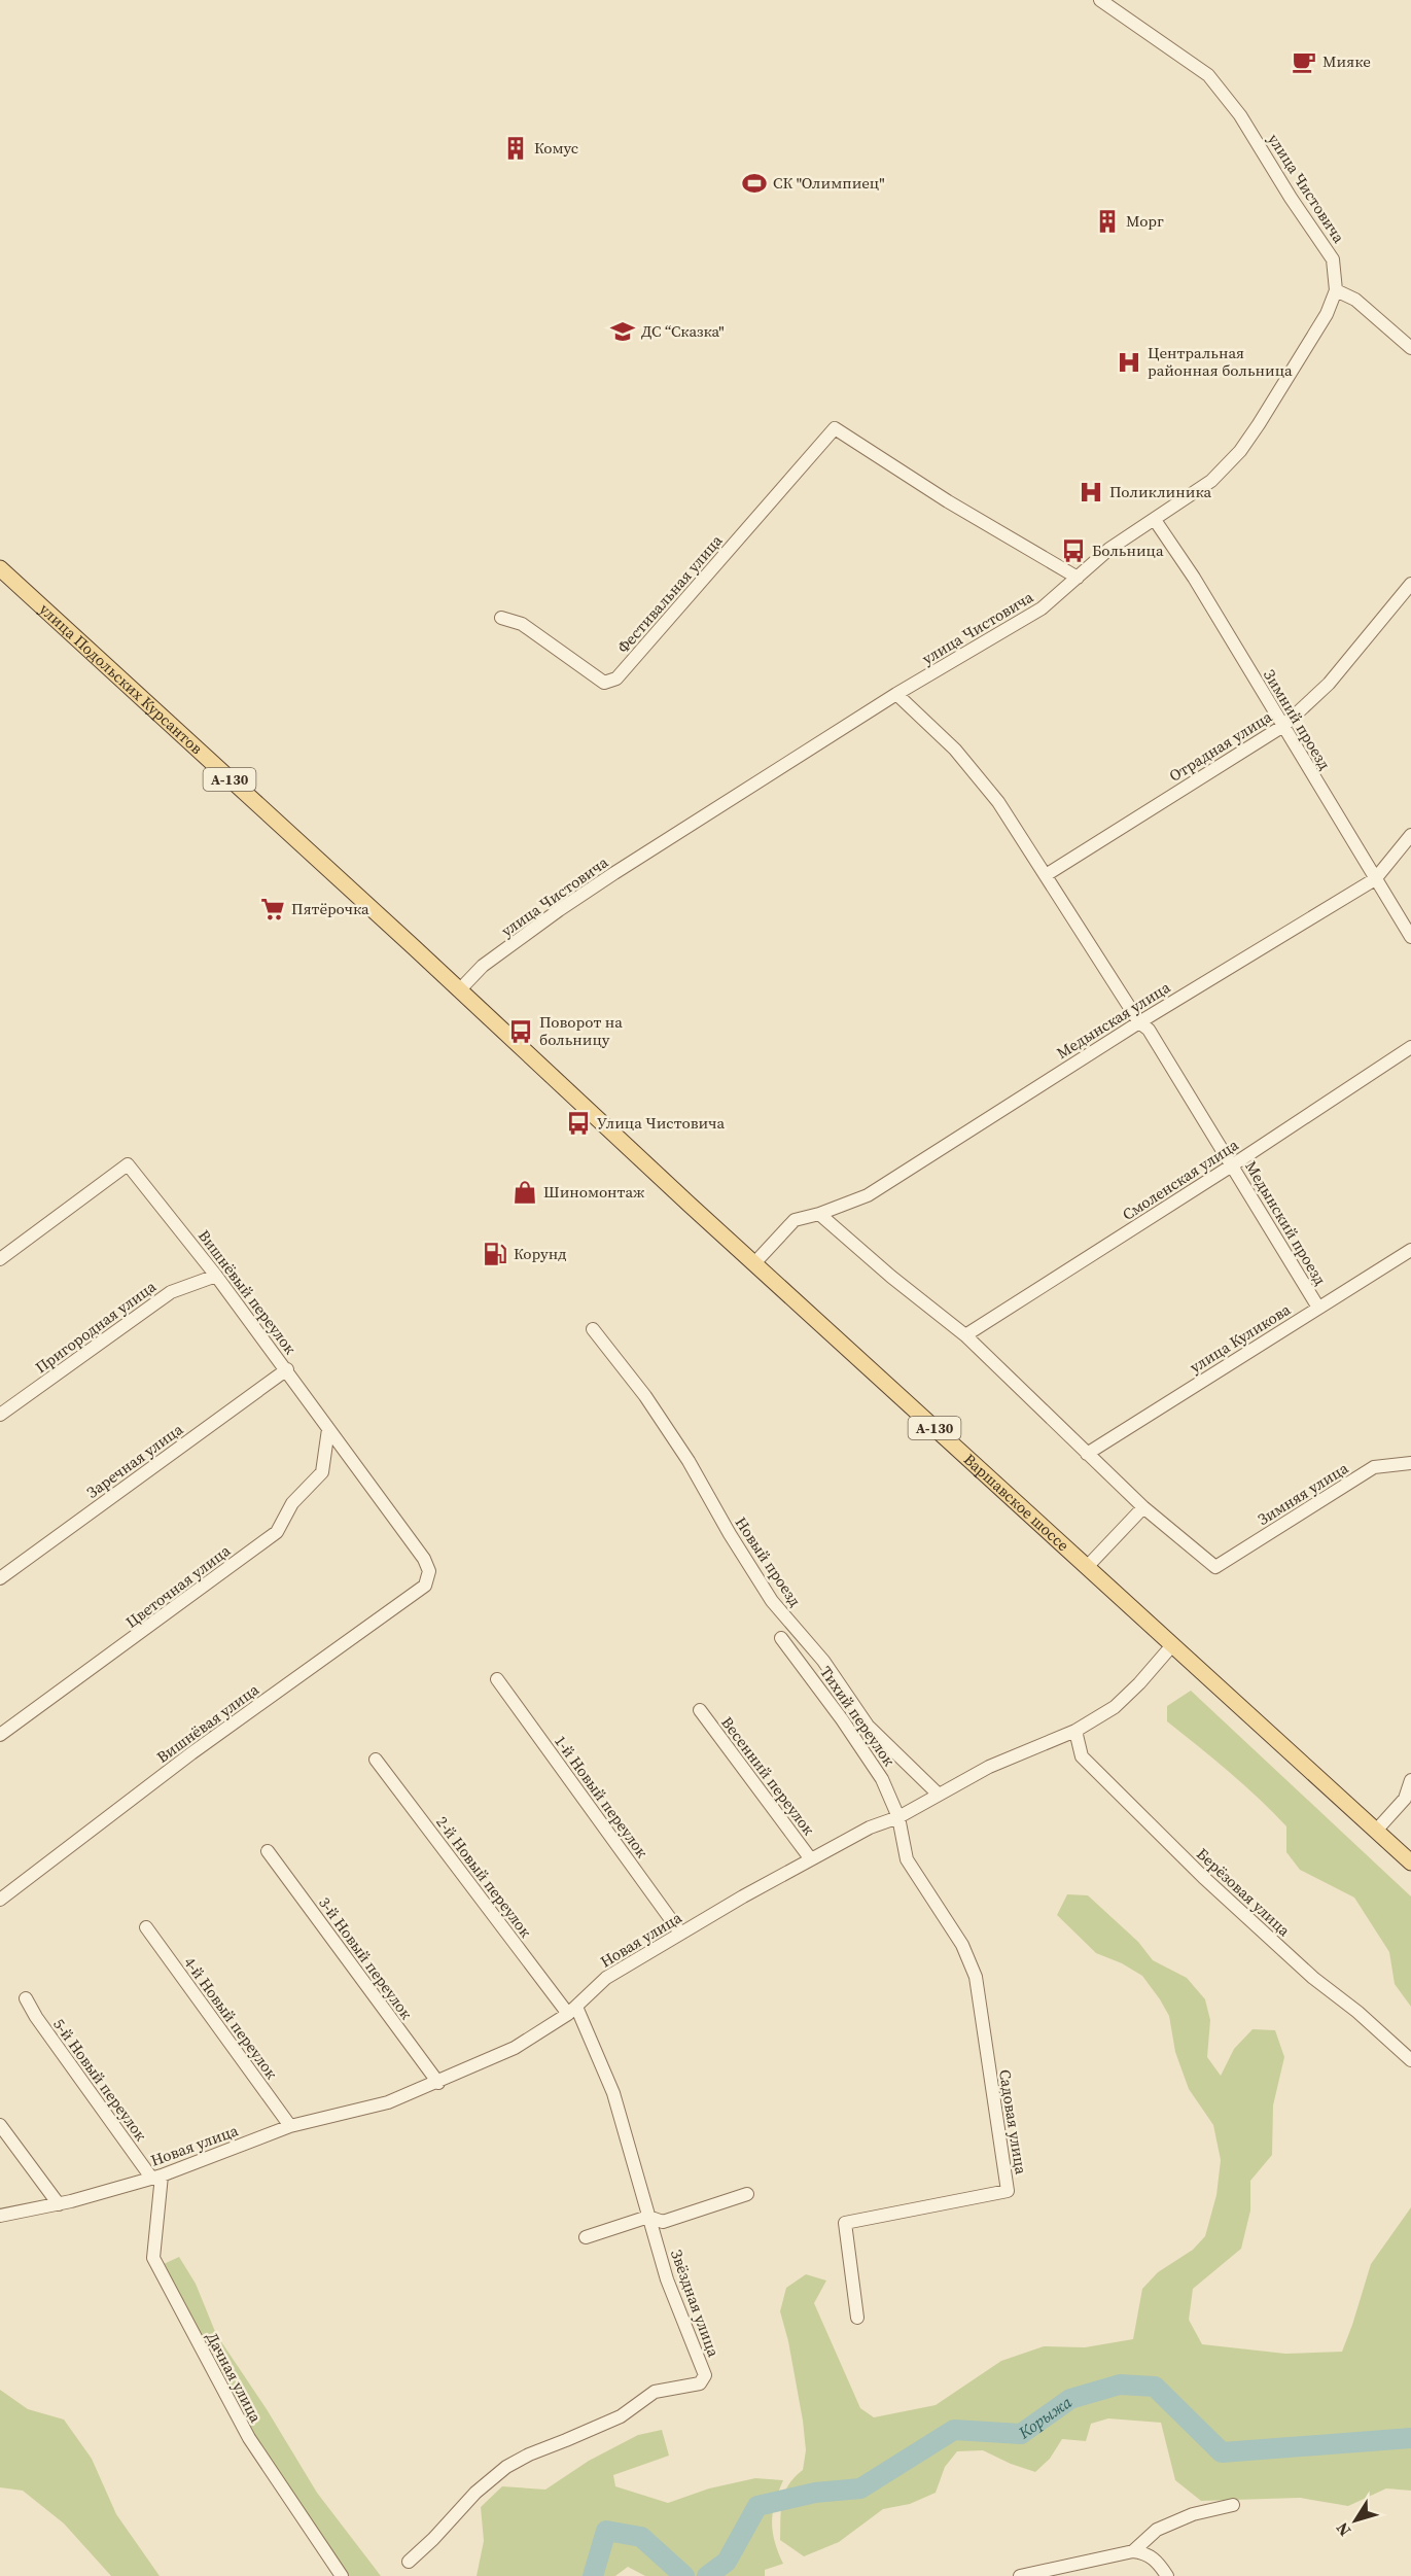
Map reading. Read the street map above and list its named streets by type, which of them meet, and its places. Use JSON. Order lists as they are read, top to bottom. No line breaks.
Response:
{"streets":{"main road":["улица Подольских Курсантов","А-130","Варшавское шоссе"],"street":["улица Чистовича","Фестивальная улица","Зимний проезд","Отрадная улица","Медынская улица","Смоленская улица","Медынский проезд","Вишнёвый переулок","Пригородная улица","улица Куликова","Заречная улица","Зимняя улица","Новый проезд","Цветочная улица","Тихий переулок","Вишнёвая улица","Весенний переулок","1-й Новый переулок","2-й Новый переулок","Берёзовая улица","Новая улица","3-й Новый переулок","4-й Новый переулок","5-й Новый переулок","Садовая улица","Звёздная улица","Дачная улица"]},"crossings":[["улица Чистовича","Фестивальная улица"],["улица Чистовича","улица Подольских Курсантов"],["улица Чистовича","Зимний проезд"],["улица Чистовича","Медынский проезд"],["улица Чистовича","Варшавское шоссе"],["улица Подольских Курсантов","Варшавское шоссе"],["Зимний проезд","Отрадная улица"],["Зимний проезд","Медынская улица"],["Отрадная улица","Медынский проезд"],["Медынская улица","Медынский проезд"],["Медынская улица","Варшавское шоссе"],["Смоленская улица","Медынский проезд"],["Медынский проезд","улица Куликова"],["Вишнёвый переулок","Пригородная улица"],["Вишнёвый переулок","Заречная улица"],["Вишнёвый переулок","Цветочная улица"],["Вишнёвый переулок","Вишнёвая улица"],["Варшавское шоссе","Новая улица"],["Новый проезд","Новая улица"],["Тихий переулок","Новая улица"],["Тихий переулок","Садовая улица"],["Весенний переулок","Новая улица"],["1-й Новый переулок","Новая улица"],["2-й Новый переулок","Новая улица"],["2-й Новый переулок","Звёздная улица"],["Берёзовая улица","Новая улица"],["Новая улица","3-й Новый переулок"],["Новая улица","4-й Новый переулок"],["Новая улица","5-й Новый переулок"],["Новая улица","Садовая улица"],["Новая улица","Звёздная улица"],["Новая улица","Дачная улица"],["5-й Новый переулок","Дачная улица"]],"water":["Корыжа"],"places":{"cafe":["Мияке"],"building":["Комус","Морг"],"sports":["СК \"Олимпиец\""],"school or university":["ДС “Сказка\""],"hospital":["Центральная районная больница","Поликлиника"],"bus stop":["Больница","Поворот на больницу","Улица Чистовича"],"supermarket":["Пятёрочка"],"shop":["Шиномонтаж"],"fuel station":["Корунд"]},"north":"bottom left"}
